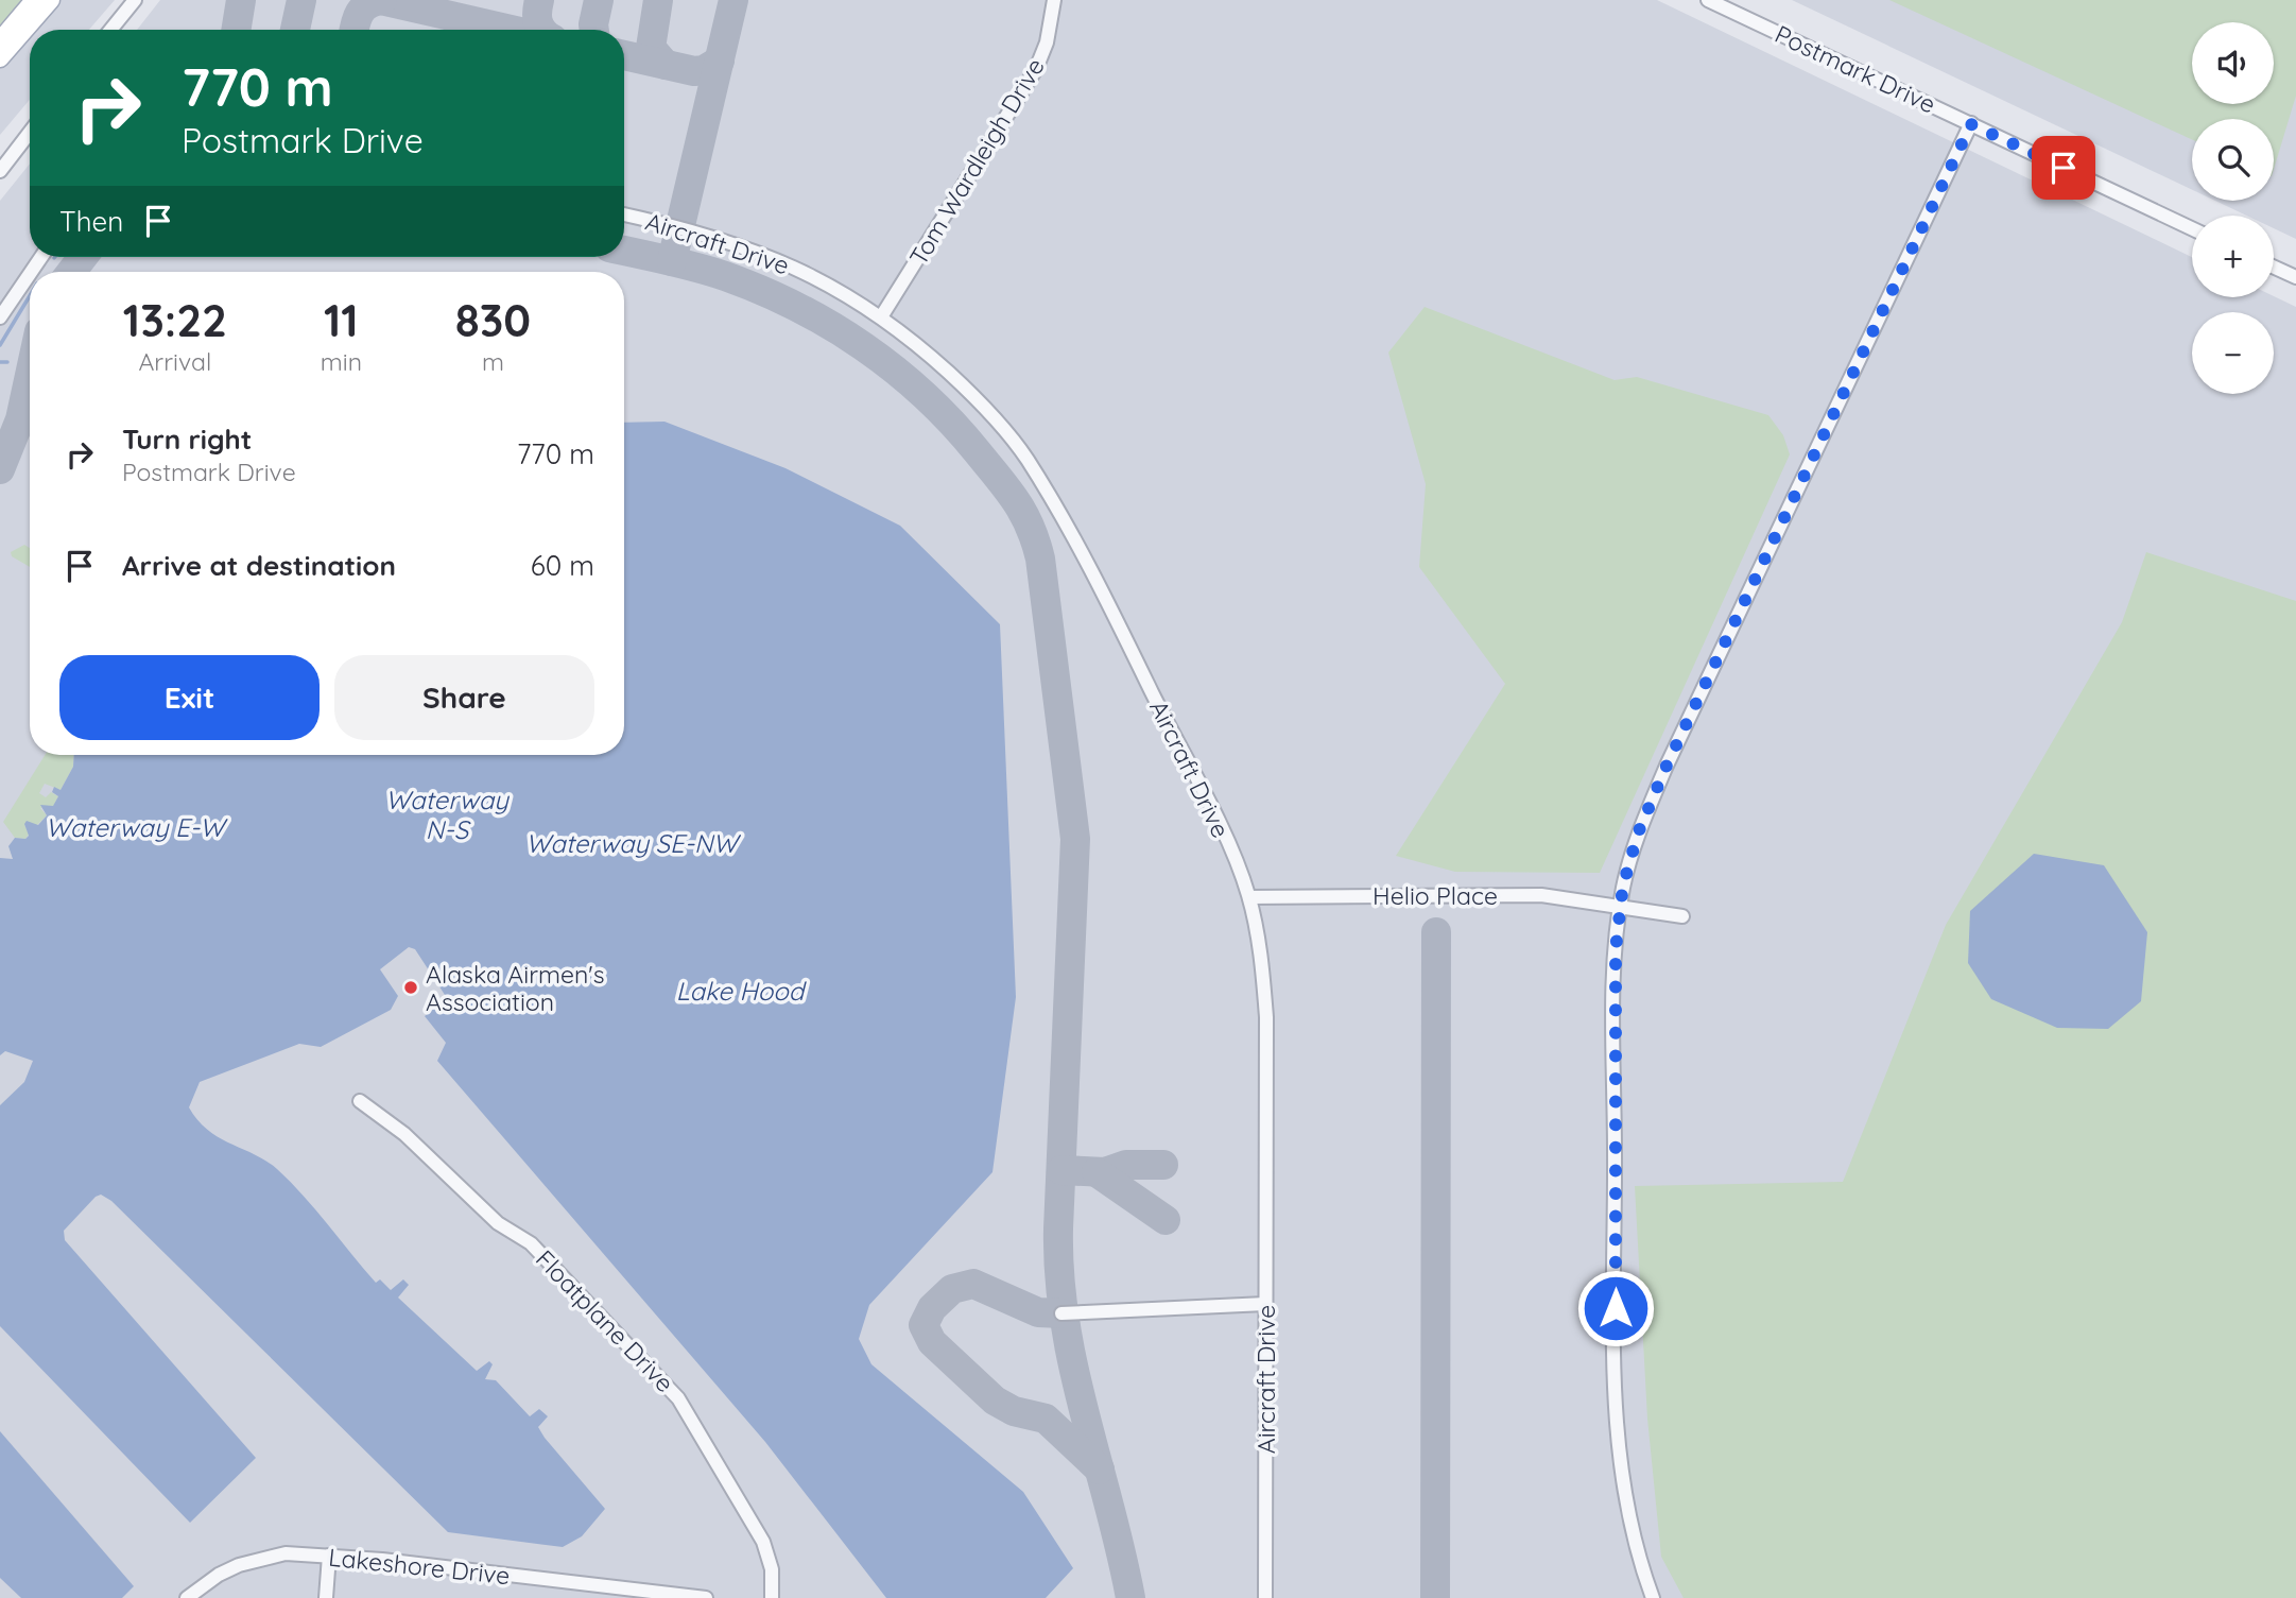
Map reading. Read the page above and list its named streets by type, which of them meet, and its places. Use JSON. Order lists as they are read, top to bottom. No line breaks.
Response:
{"streets":{"street":["Postmark Drive","Tom Wardleigh Drive","Aircraft Drive","Helio Place","Floatplane Drive","Lakeshore Drive"]},"crossings":[["Tom Wardleigh Drive","Aircraft Drive"],["Aircraft Drive","Helio Place"]],"water":["Waterway N-S","Waterway E-W","Waterway SE-NW","Lake Hood"],"places":["Alaska Airmen's Association"],"page":{"map_buttons":["+","−"],"turn":["770 m","Postmark Drive"],"then":"Then","eta":["13:22","Arrival","11","min","830","m"],"list":[{"name":"Turn right","note":"Postmark Drive","value":"770 m"},{"name":"Arrive at destination","value":"60 m"}],"buttons":["Exit","Share"]}}
